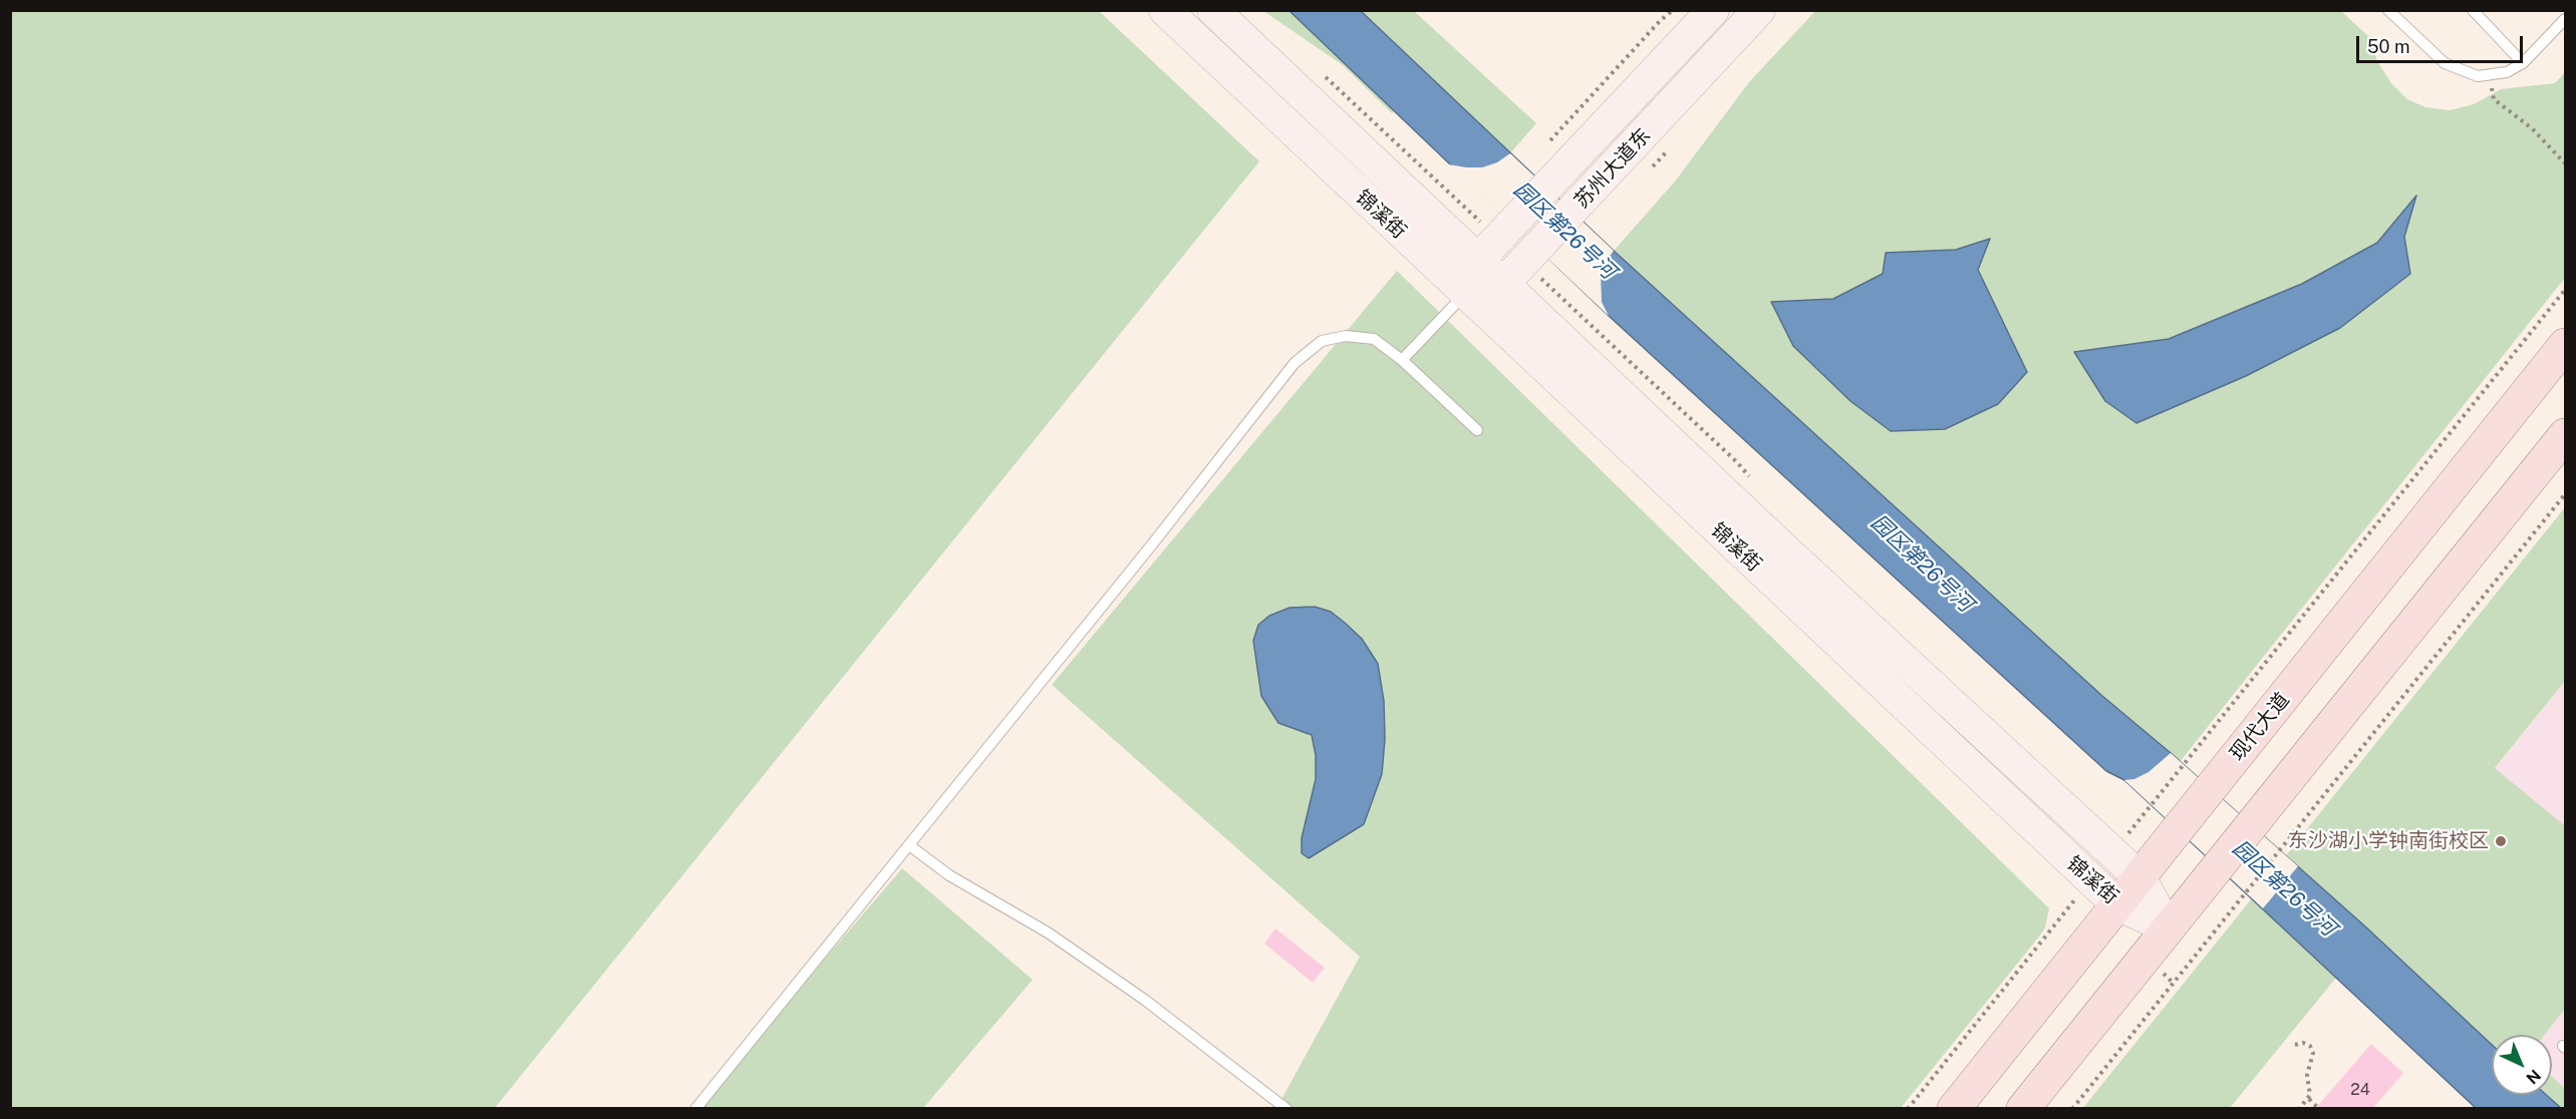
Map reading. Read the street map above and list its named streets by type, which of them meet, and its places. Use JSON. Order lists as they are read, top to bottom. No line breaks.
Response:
{"streets":{"main road":["苏州大道东","锦溪街","现代大道"]},"crossings":[["苏州大道东","锦溪街"],["锦溪街","现代大道"]],"water":["园区第26号河"],"places":["东沙湖小学钟南街校区"],"house_numbers":["24"],"scale_bar":"50 m","north":"bottom right"}
